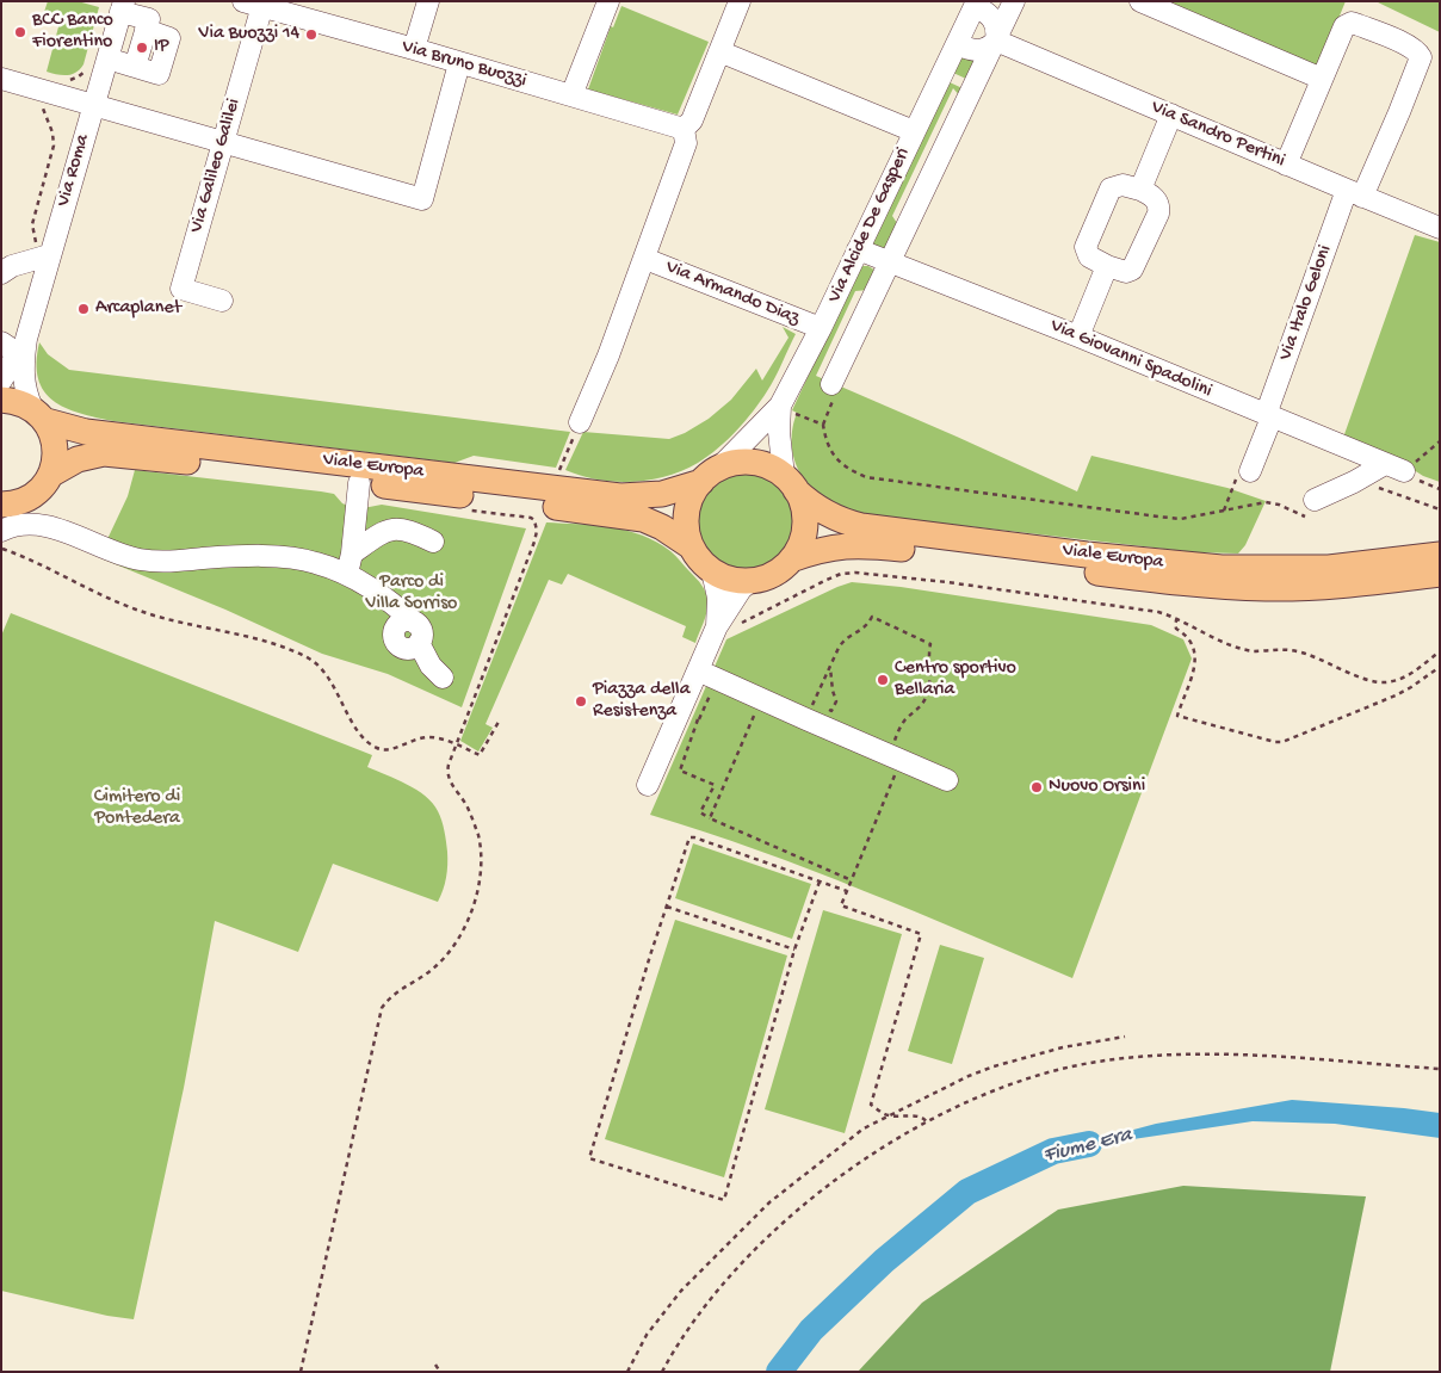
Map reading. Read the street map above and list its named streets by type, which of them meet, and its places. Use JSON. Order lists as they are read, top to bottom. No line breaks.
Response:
{"streets":{"main road":["Viale Europa"],"street":["Via Bruno Buozzi","Via Sandro Pertini","Via Galileo Galilei","Via Roma","Via Alcide De Gasperi","Via Armando Diaz","Via Italo Geloni","Via Giovanni Spadolini"]},"crossings":[["Via Bruno Buozzi","Via Galileo Galilei"],["Via Bruno Buozzi","Via Armando Diaz"],["Via Sandro Pertini","Via Alcide De Gasperi"],["Via Sandro Pertini","Via Italo Geloni"],["Via Roma","Viale Europa"],["Via Alcide De Gasperi","Via Armando Diaz"],["Via Alcide De Gasperi","Via Giovanni Spadolini"],["Via Alcide De Gasperi","Viale Europa"],["Via Italo Geloni","Via Giovanni Spadolini"]],"water":["Fiume Era"],"parks":["Parco di Villa Sorriso","Cimitero di Pontedera"],"places":["BCC Banco Fiorentino","Via Buozzi 14","IP","Arcaplanet","Centro sportivo Bellaria","Piazza della Resistenza","Nuovo Orsini"]}
